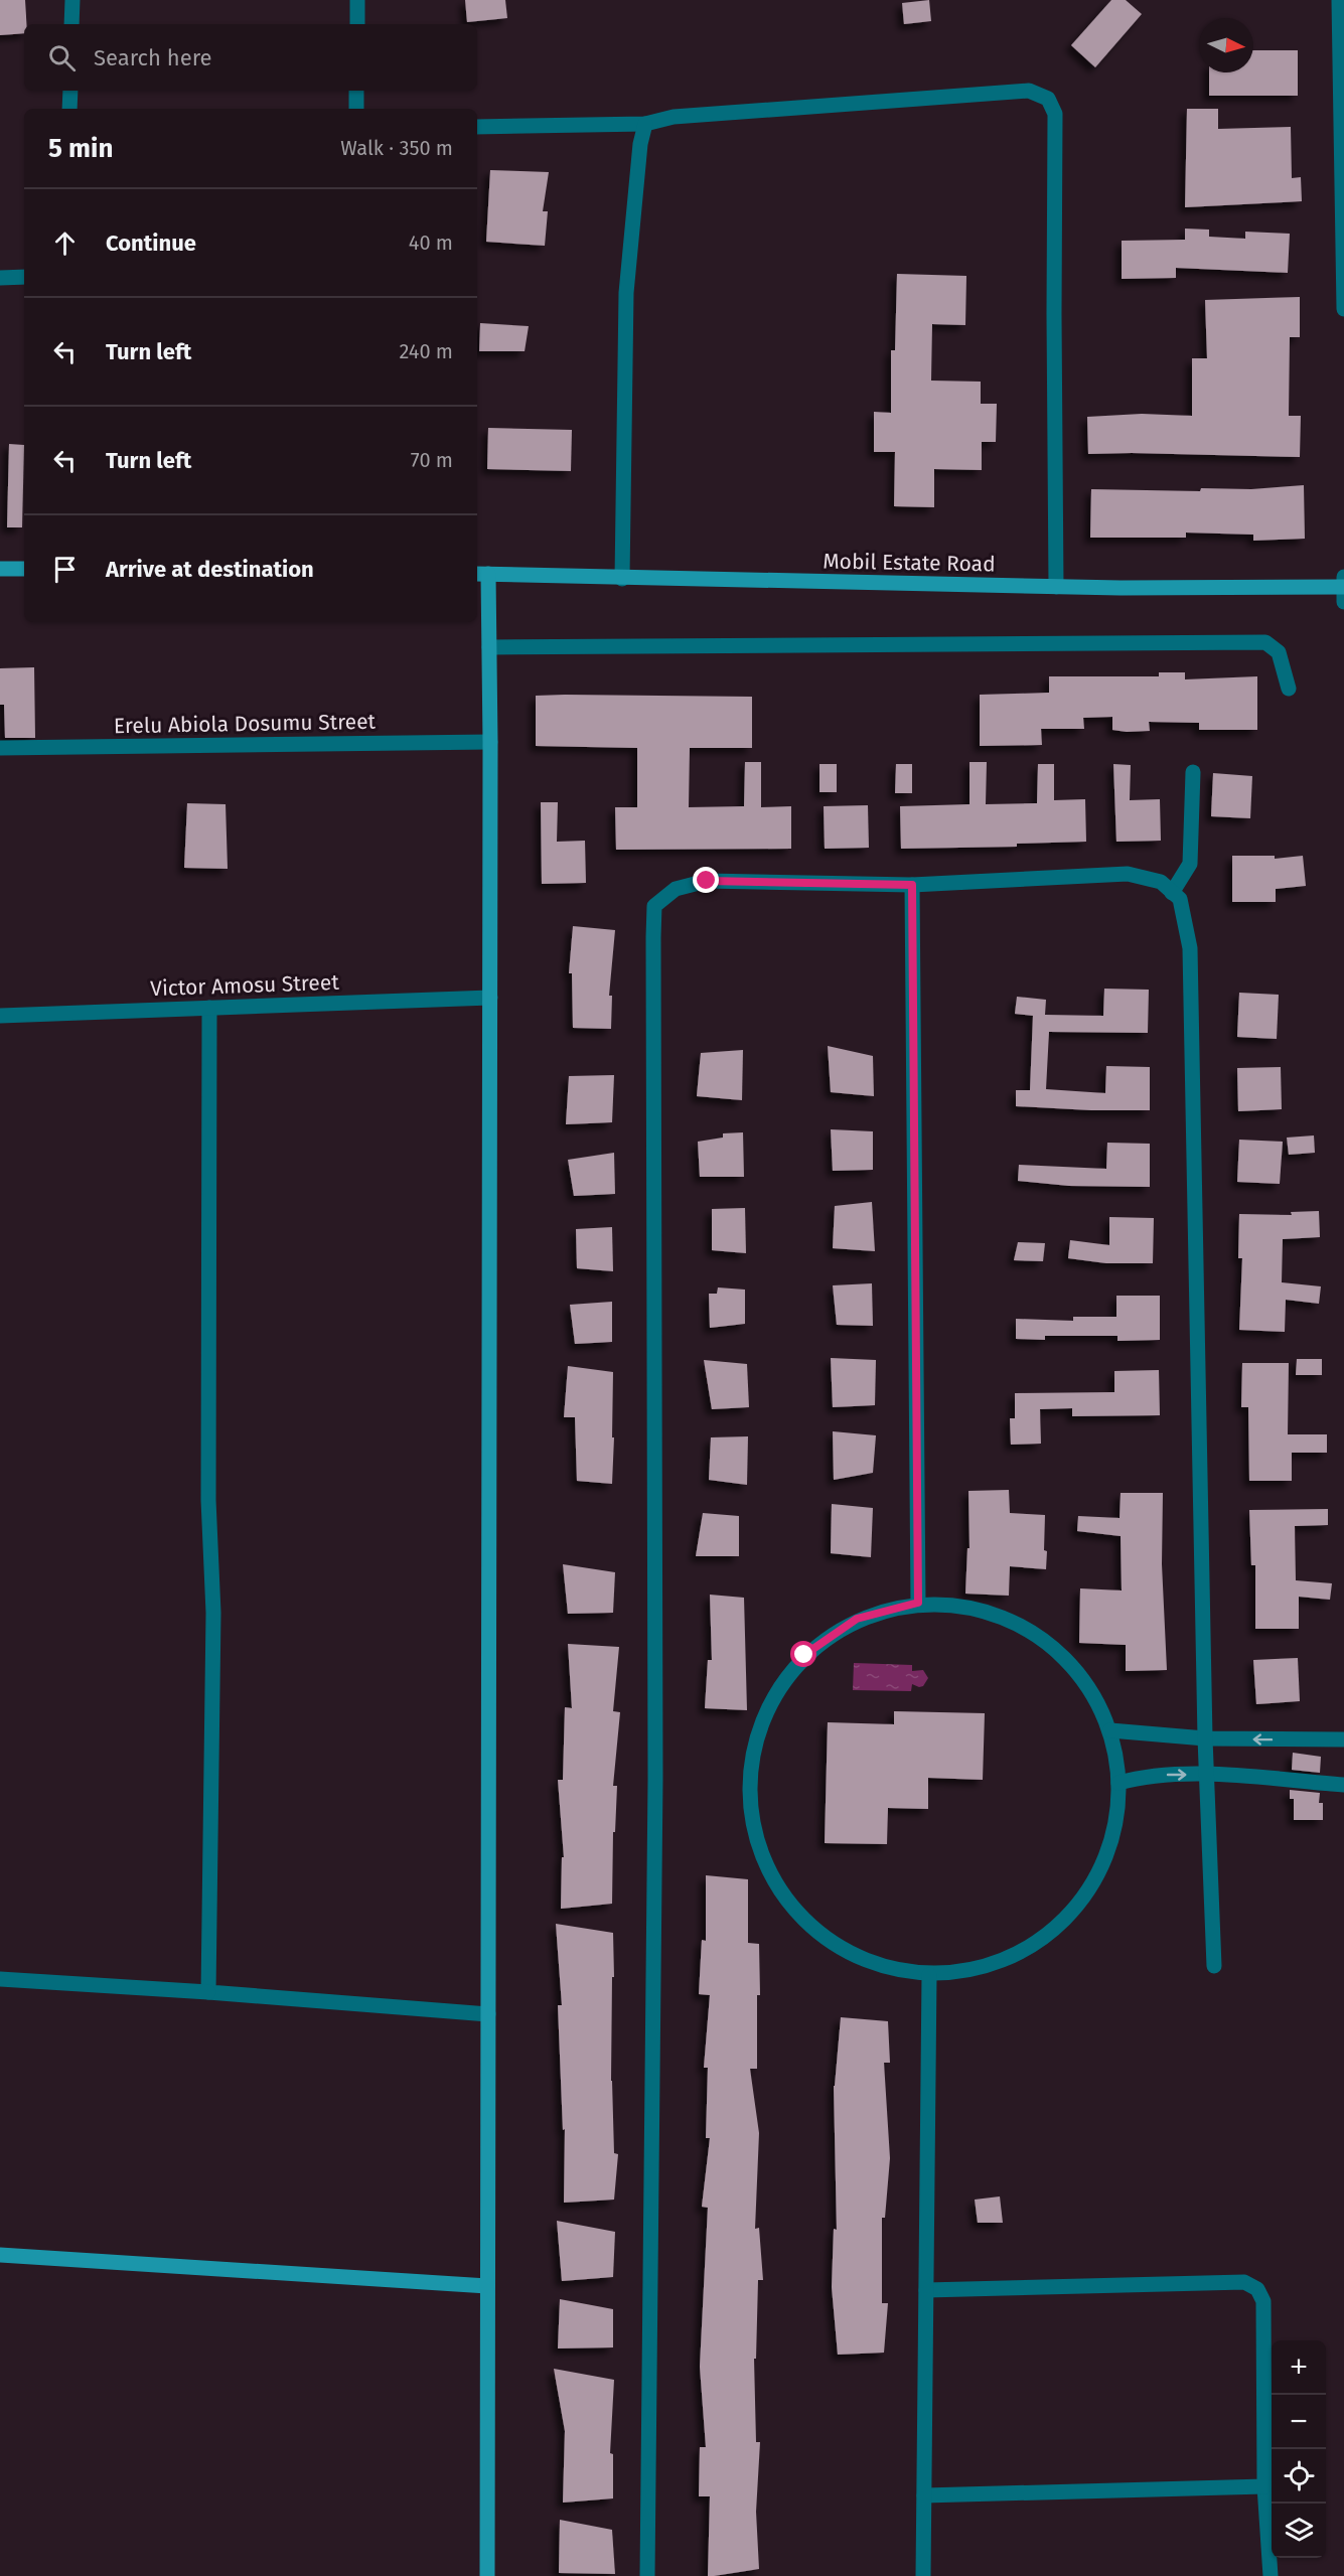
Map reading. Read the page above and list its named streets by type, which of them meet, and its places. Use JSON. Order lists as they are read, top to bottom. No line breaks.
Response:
{"streets":{"street":["Mobil Estate Road","Erelu Abiola Dosumu Street","Victor Amosu Street"]},"north":"right","page":{"search":"Search here","heading":["5 min","Walk · 350 m"],"list":[["Continue","40 m"],["Turn left","240 m"],["Turn left","70 m"],"Arrive at destination"],"map_buttons":["+","−"]}}
